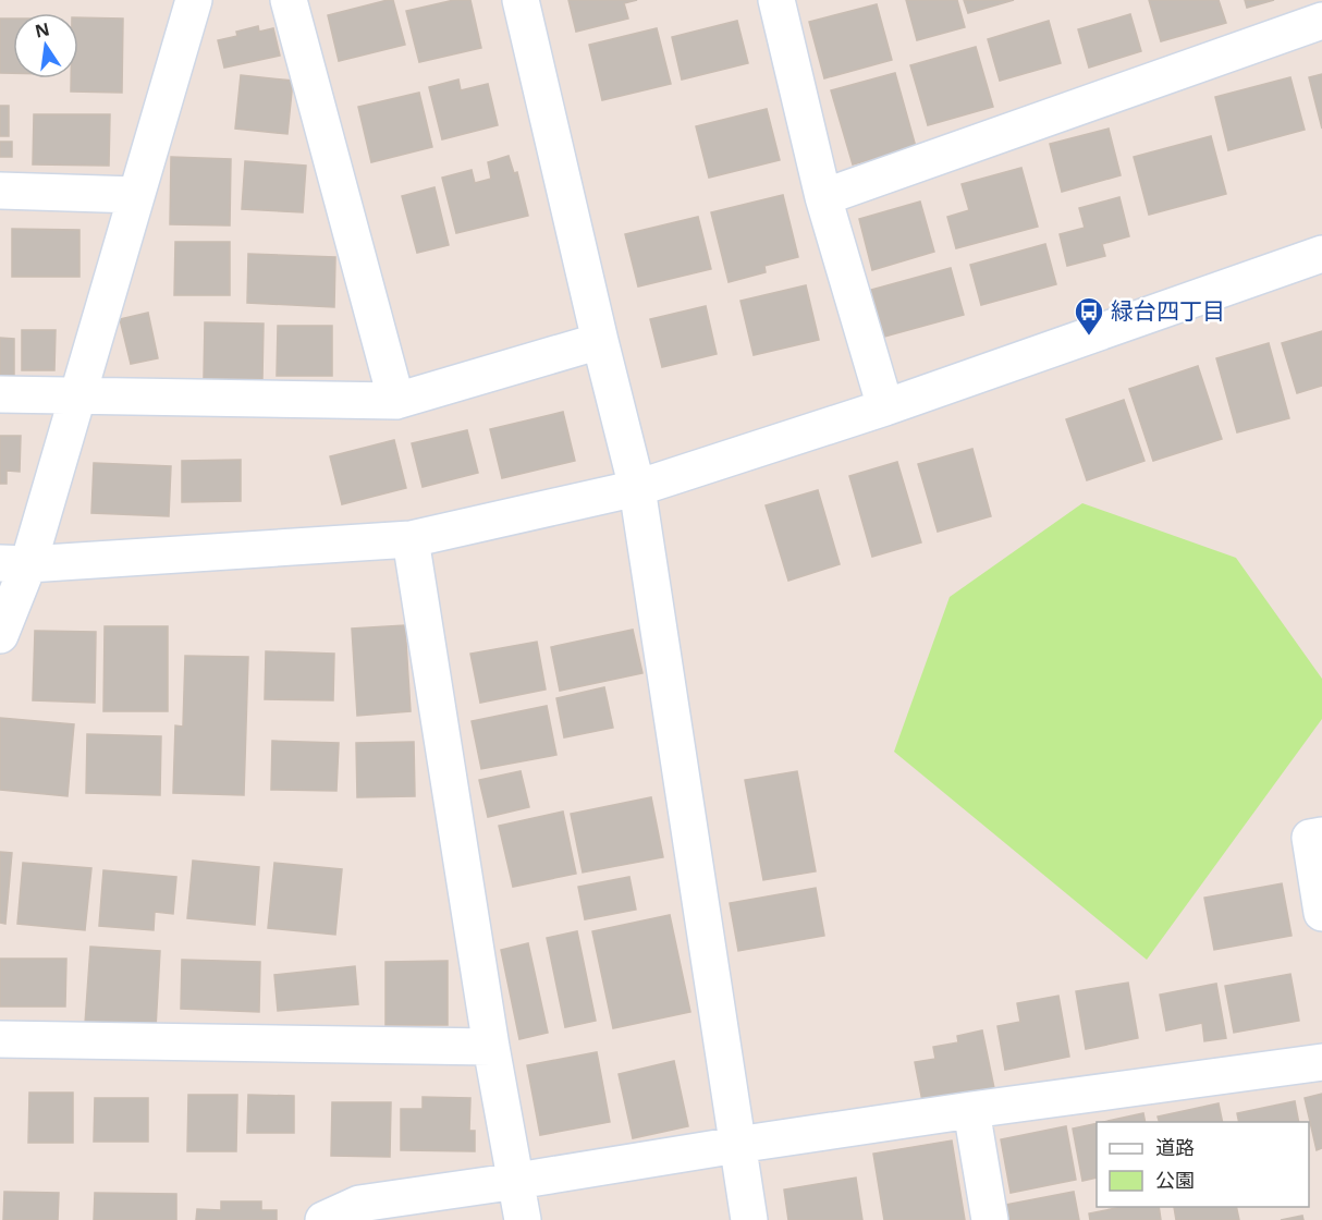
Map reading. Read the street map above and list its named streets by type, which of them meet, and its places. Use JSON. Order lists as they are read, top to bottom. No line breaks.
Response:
{"places":{"bus stop":["緑台四丁目"]},"legend":["道路","公園"],"north":"top"}
